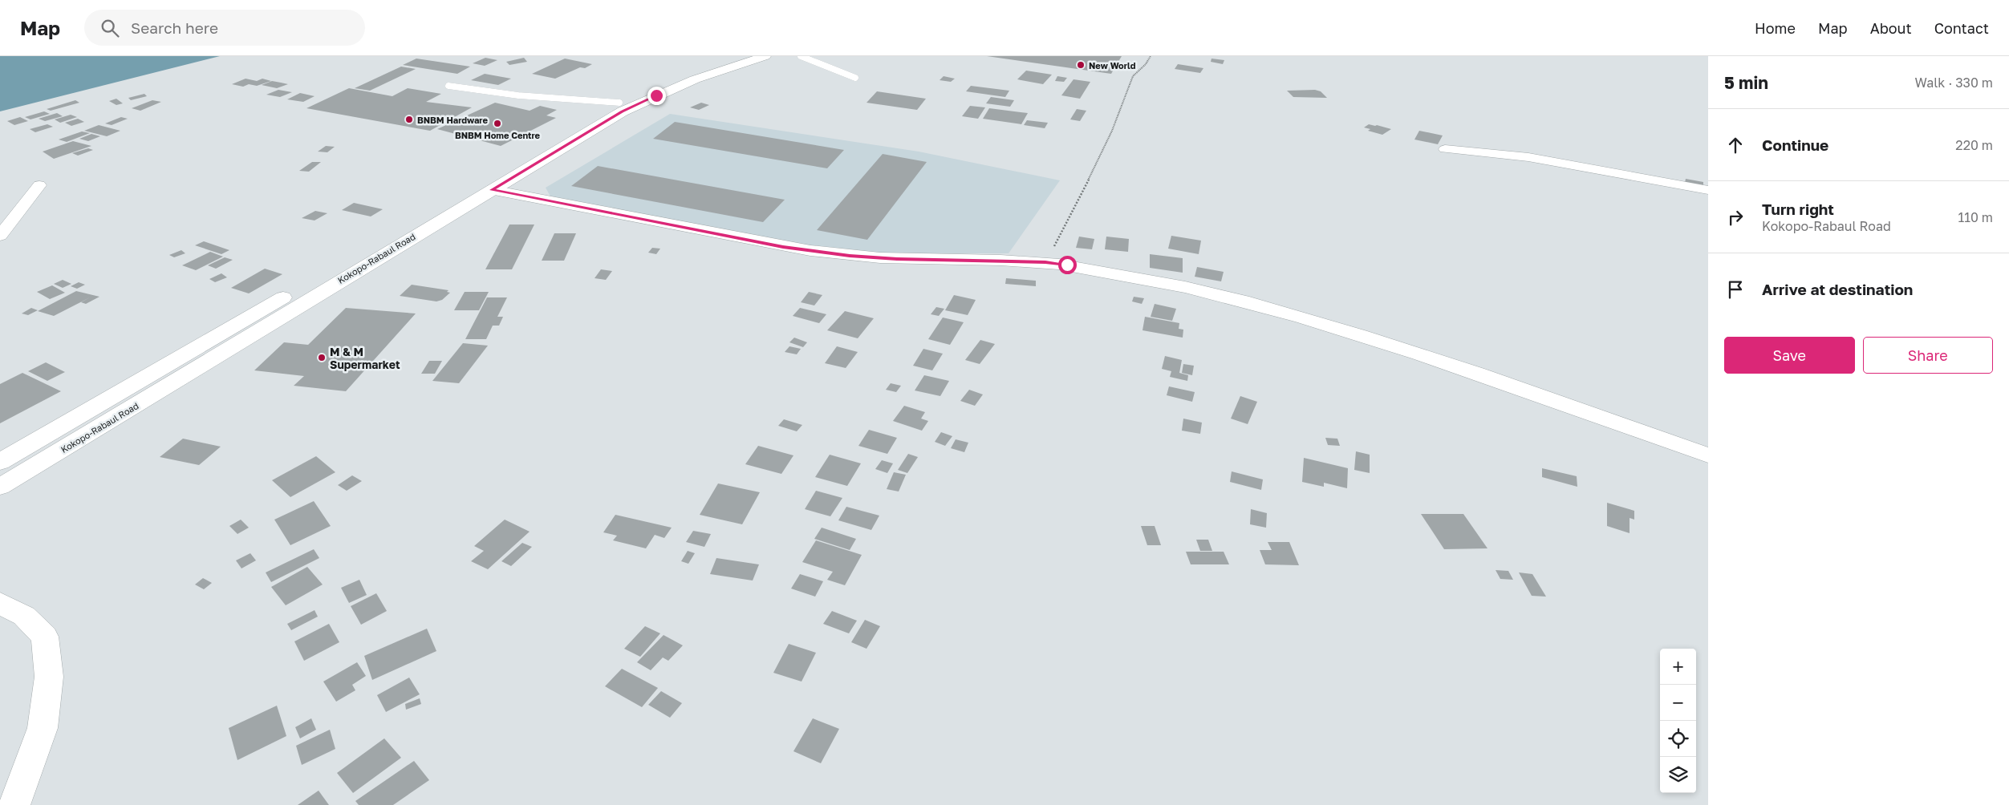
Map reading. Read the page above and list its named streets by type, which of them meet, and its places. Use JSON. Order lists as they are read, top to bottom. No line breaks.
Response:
{"streets":{"main road":["Kokopo-Rabaul Road"]},"places":["New World","BNBM Hardware","BNBM Home Centre","M & M Supermarket"],"page":{"header":"Map","search":"Search here","nav":["Home","Map","About","Contact"],"heading":["5 min","Walk · 330 m"],"list":[["Continue","220 m"],["Turn right","Kokopo-Rabaul Road","110 m"],"Arrive at destination"],"buttons":["Save","Share"],"map_buttons":["+","−"]}}
